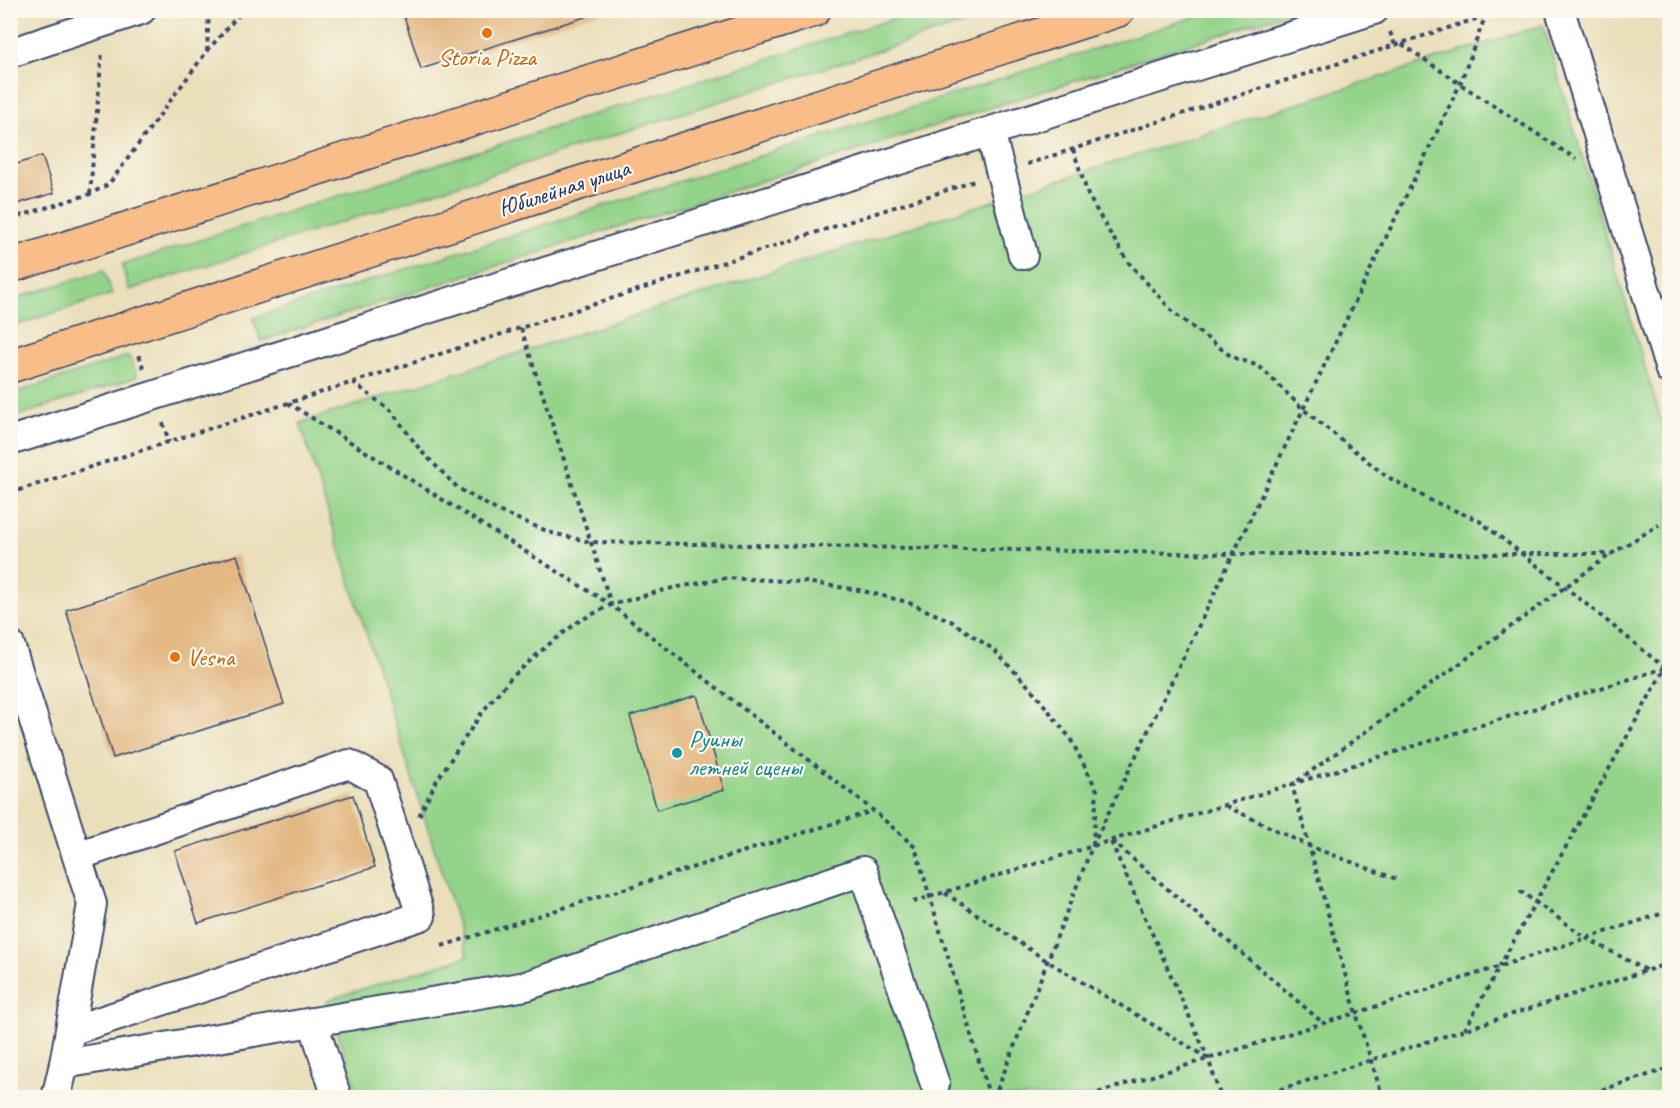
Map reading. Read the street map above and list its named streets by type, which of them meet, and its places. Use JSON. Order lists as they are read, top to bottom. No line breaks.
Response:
{"streets":{"main road":["Юбилейная улица"]},"places":["Storia Pizza","Vesna","Руины летней сцены"]}
